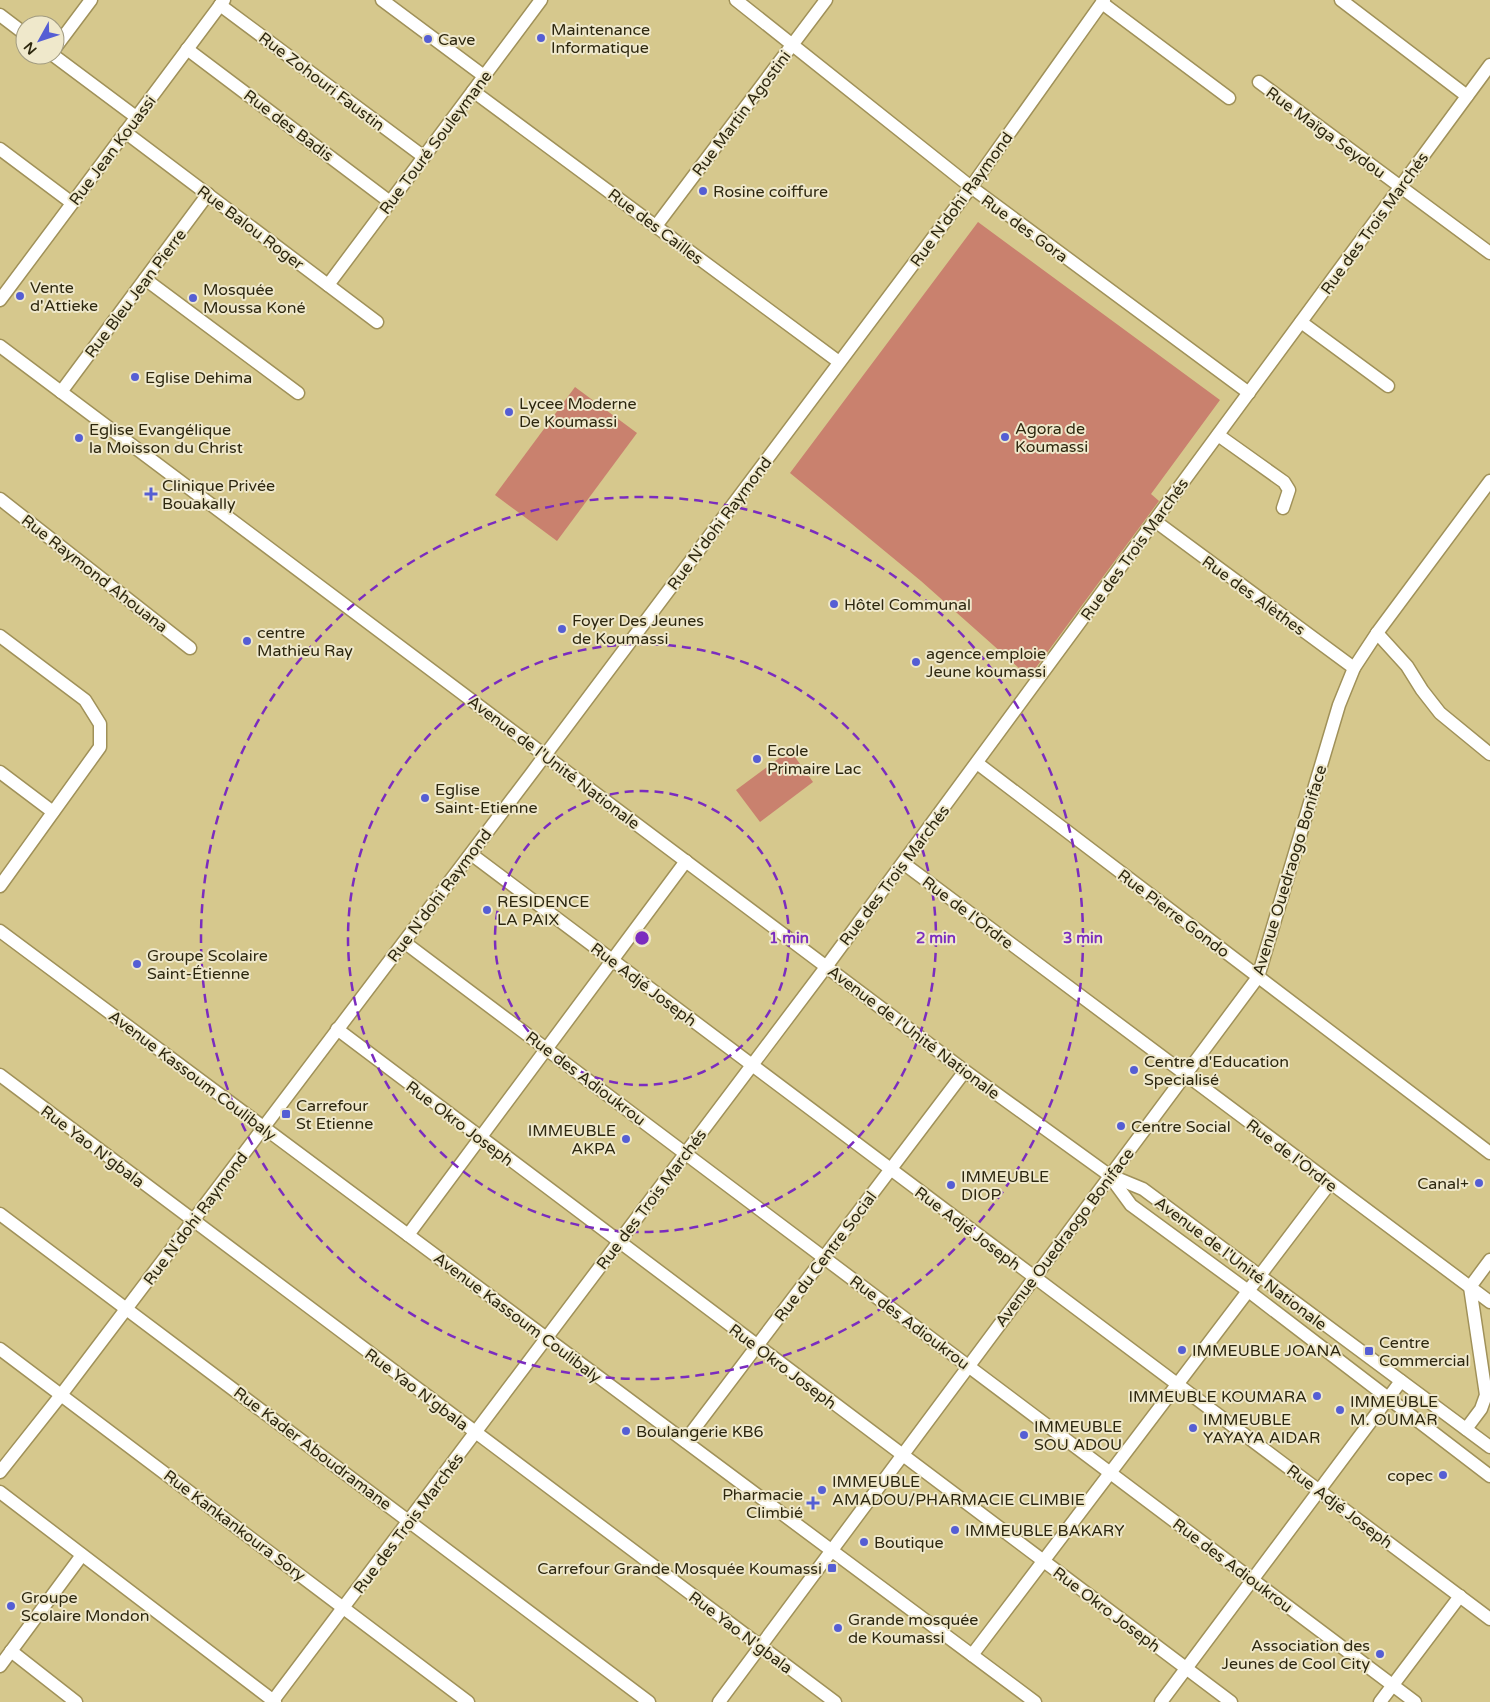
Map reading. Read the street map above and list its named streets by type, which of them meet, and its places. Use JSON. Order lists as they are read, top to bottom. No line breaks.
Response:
{"streets":{"street":["Rue Zohouri Faustin","Rue Martin Agostini","Rue des Badis","Rue Maïga Seydou","Rue Touré Souleymane","Rue Jean Kouassi","Rue N'dohi Raymond","Rue des Trois Marchés","Rue des Cailles","Rue Balou Roger","Rue des Gora","Rue Bleu Jean Pierre","Rue Raymond Ahouana","Rue des Alèthes","Avenue de l'Unité Nationale","Avenue Ouedraogo Boniface","Rue de l'Ordre","Rue Pierre Gondo","Rue Adjé Joseph","Avenue Kassoum Coulibaly","Rue des Adioukrou","Rue Okro Joseph","Rue Yao N'gbala","Rue du Centre Social","Rue Kader Aboudramane","Rue Kankankoura Sory"]},"crossings":[["Rue Zohouri Faustin","Rue Touré Souleymane"],["Rue Zohouri Faustin","Rue Jean Kouassi"],["Rue Martin Agostini","Rue des Cailles"],["Rue Martin Agostini","Rue des Gora"],["Rue des Badis","Rue Touré Souleymane"],["Rue des Badis","Rue Jean Kouassi"],["Rue Maïga Seydou","Rue des Trois Marchés"],["Rue Touré Souleymane","Rue des Cailles"],["Rue Touré Souleymane","Rue Balou Roger"],["Rue Jean Kouassi","Rue Balou Roger"],["Rue N'dohi Raymond","Rue des Cailles"],["Rue N'dohi Raymond","Rue des Gora"],["Rue N'dohi Raymond","Avenue de l'Unité Nationale"],["Rue N'dohi Raymond","Rue Adjé Joseph"],["Rue N'dohi Raymond","Avenue Kassoum Coulibaly"],["Rue N'dohi Raymond","Rue des Adioukrou"],["Rue N'dohi Raymond","Rue Okro Joseph"],["Rue N'dohi Raymond","Rue Yao N'gbala"],["Rue N'dohi Raymond","Rue Kader Aboudramane"],["Rue N'dohi Raymond","Rue Kankankoura Sory"],["Rue des Trois Marchés","Rue des Gora"],["Rue des Trois Marchés","Rue des Alèthes"],["Rue des Trois Marchés","Avenue de l'Unité Nationale"],["Rue des Trois Marchés","Rue de l'Ordre"],["Rue des Trois Marchés","Rue Pierre Gondo"],["Rue des Trois Marchés","Rue Adjé Joseph"],["Rue des Trois Marchés","Avenue Kassoum Coulibaly"],["Rue des Trois Marchés","Rue des Adioukrou"],["Rue des Trois Marchés","Rue Okro Joseph"],["Rue des Trois Marchés","Rue Yao N'gbala"],["Rue des Trois Marchés","Rue Kader Aboudramane"],["Rue des Trois Marchés","Rue Kankankoura Sory"],["Rue Balou Roger","Rue Bleu Jean Pierre"],["Rue Bleu Jean Pierre","Avenue de l'Unité Nationale"],["Rue des Alèthes","Avenue Ouedraogo Boniface"],["Avenue de l'Unité Nationale","Avenue Ouedraogo Boniface"],["Avenue de l'Unité Nationale","Rue du Centre Social"],["Avenue Ouedraogo Boniface","Rue de l'Ordre"],["Avenue Ouedraogo Boniface","Rue Pierre Gondo"],["Avenue Ouedraogo Boniface","Rue Adjé Joseph"],["Avenue Ouedraogo Boniface","Avenue Kassoum Coulibaly"],["Avenue Ouedraogo Boniface","Rue des Adioukrou"],["Avenue Ouedraogo Boniface","Rue Okro Joseph"],["Avenue Ouedraogo Boniface","Rue Yao N'gbala"],["Rue Adjé Joseph","Rue du Centre Social"],["Avenue Kassoum Coulibaly","Rue du Centre Social"],["Rue des Adioukrou","Rue du Centre Social"],["Rue Okro Joseph","Rue du Centre Social"]],"places":{"other":["Maintenance Informatique","Cave","Rosine coiffure","Vente d'Attieke","Mosquée Moussa Koné","Eglise Dehima","Lycee Moderne De Koumassi","Agora de Koumassi","Eglise Evangélique la Moisson du Christ","Hôtel Communal","Foyer Des Jeunes de Koumassi","centre Mathieu Ray","agence emploie Jeune koumassi","Ecole Primaire Lac","Eglise Saint-Etienne","RESIDENCE LA PAIX","Groupe Scolaire Saint-Étienne","Centre d'Education Specialisé","Centre Social","IMMEUBLE AKPA","Canal+","IMMEUBLE DIOP","IMMEUBLE JOANA","IMMEUBLE KOUMARA","IMMEUBLE M. OUMAR","IMMEUBLE YAYAYA AIDAR","Boulangerie KB6","IMMEUBLE SOU ADOU","copec","IMMEUBLE AMADOU/PHARMACIE CLIMBIE","IMMEUBLE BAKARY","Boutique","Groupe Scolaire Mondon","Grande mosquée de Koumassi","Association des Jeunes de Cool City"],"health":["Clinique Privée Bouakally","Pharmacie Climbié"],"transit":["Carrefour St Etienne","Centre Commercial","Carrefour Grande Mosquée Koumassi"]},"north":"bottom left","rings":["1 min","2 min","3 min"]}
